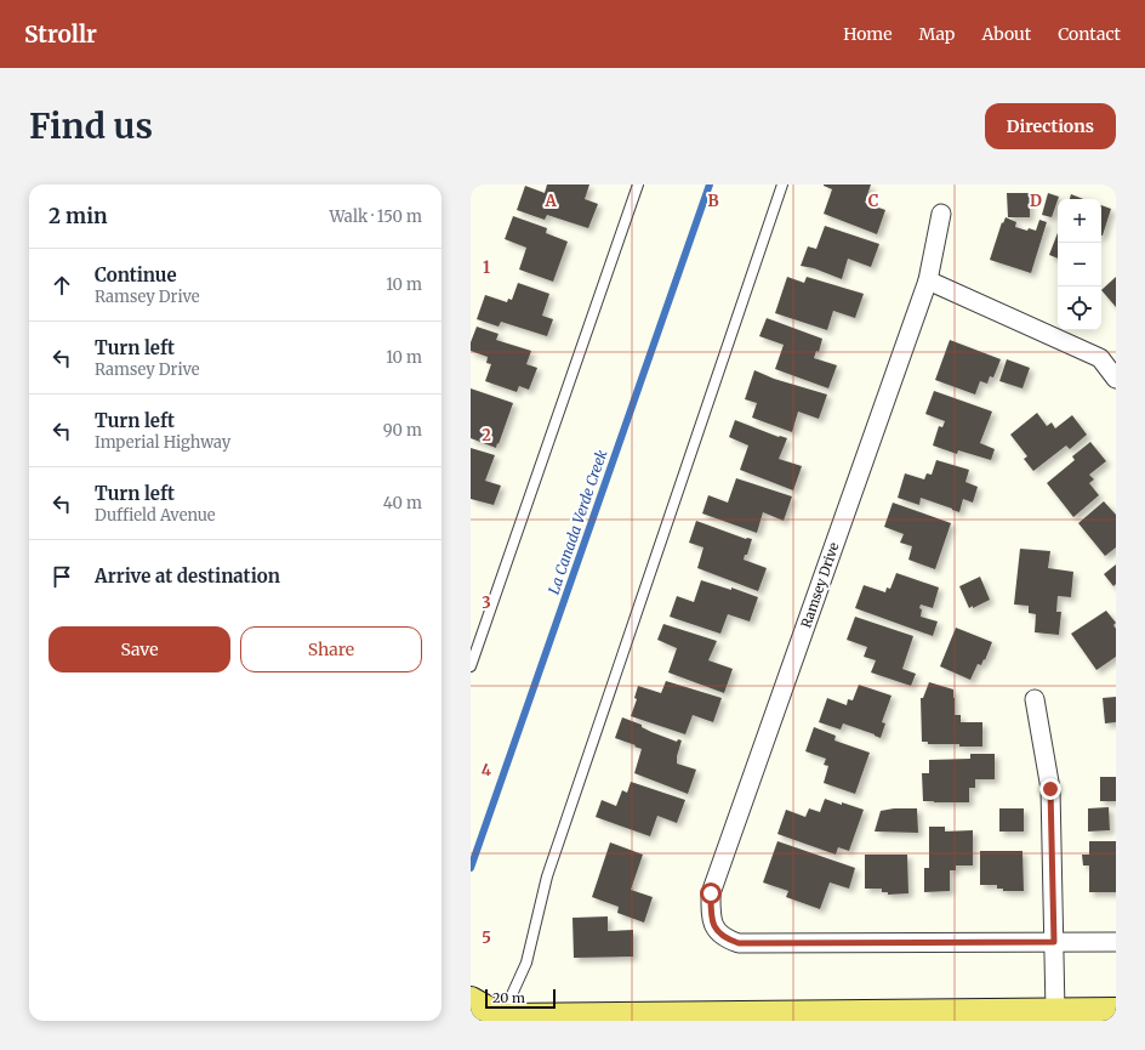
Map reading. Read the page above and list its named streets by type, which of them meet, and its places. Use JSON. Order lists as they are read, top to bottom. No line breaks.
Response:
{"streets":{"street":["Ramsey Drive"]},"water":["La Canada Verde Creek"],"scale_bar":"20 m","page":{"header":"Strollr","nav":["Home","Map","About","Contact"],"buttons":["Directions",["Save","Share"]],"title":"Find us","heading":["2 min","Walk · 150 m"],"map_buttons":["+","−"],"list":[["Continue","Ramsey Drive","10 m"],["Turn left","Ramsey Drive","10 m"],["Turn left","Imperial Highway","90 m"],["Turn left","Duffield Avenue","40 m"],"Arrive at destination"],"scale":"20 m"},"grid":{"columns":["A","B","C","D"],"rows":["1","2","3","4","5"]}}
